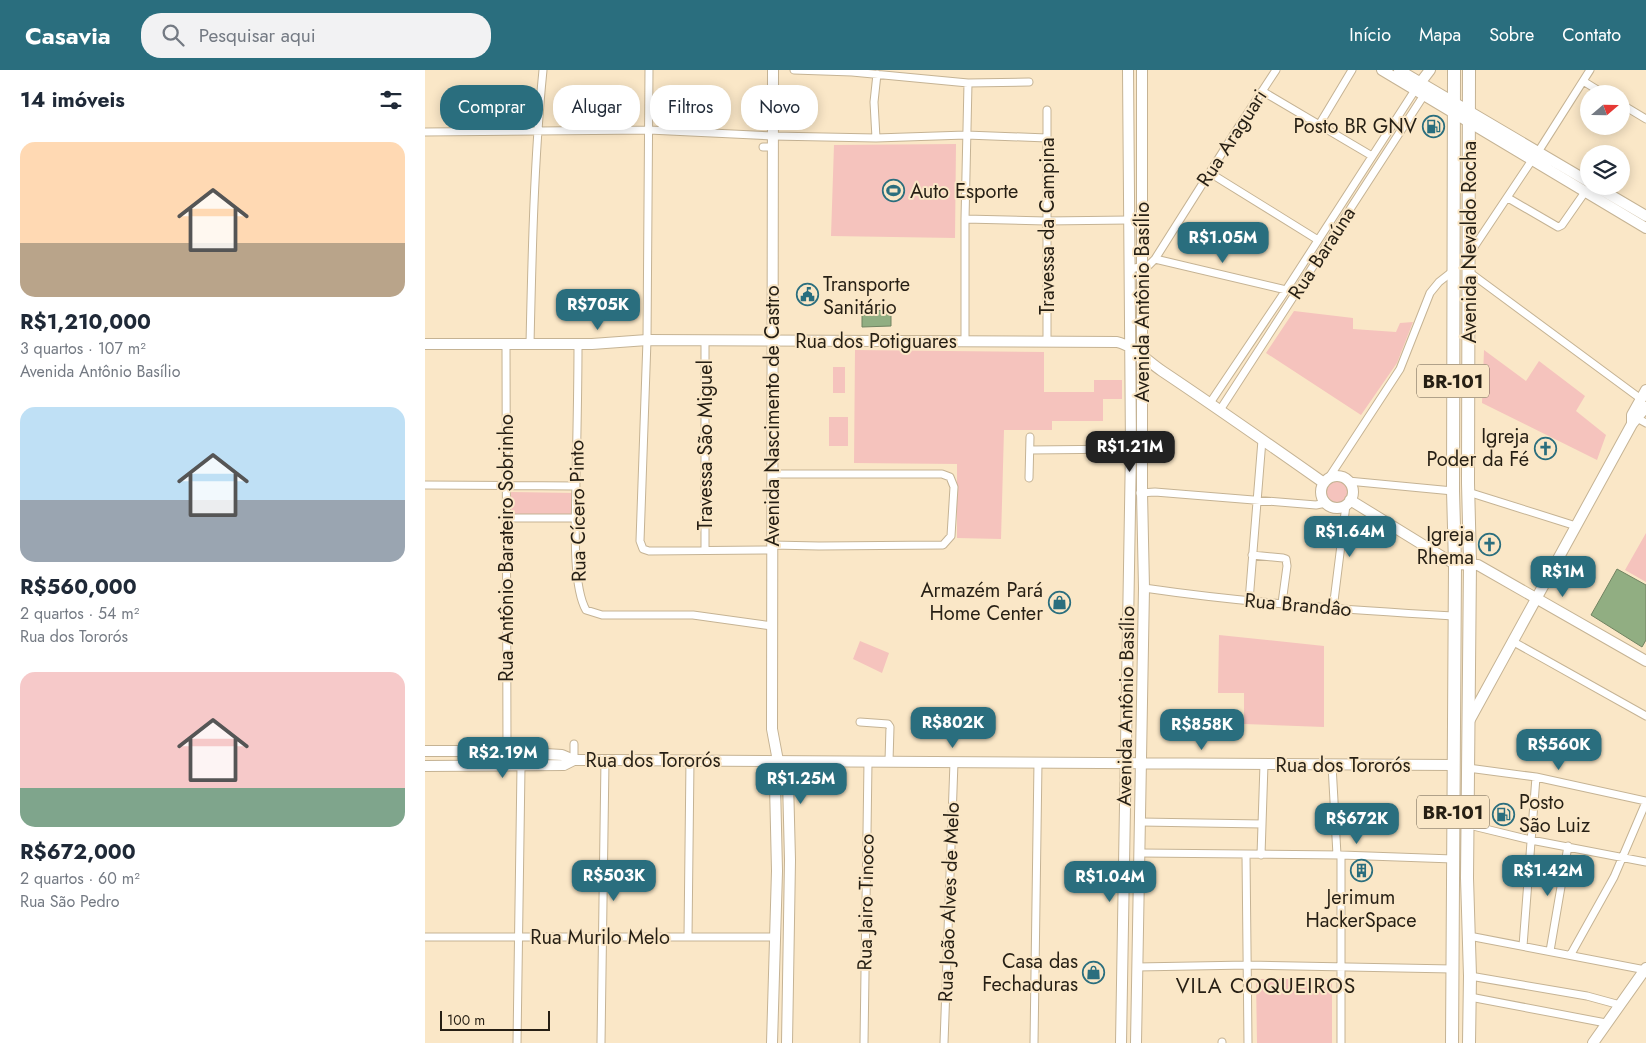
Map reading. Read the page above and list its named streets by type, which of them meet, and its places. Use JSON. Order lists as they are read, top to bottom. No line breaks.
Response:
{"streets":{"highway":["Avenida Nevaldo Rocha","BR-101"],"main road":["Rua Baraúna","Avenida Antônio Basílio","Rua dos Potiguares","Avenida Nascimento de Castro","Rua dos Tororós"],"street":["Rua Araguari","Travessa da Campina","Travessa São Miguel","Rua Cícero Pinto","Rua Antônio Barateiro Sobrinho","Rua Brandâo","Rua Jairo Tinoco","Rua João Alves de Melo","Rua Murilo Melo"]},"crossings":[["Rua Araguari","Avenida Antônio Basílio"],["Travessa da Campina","Rua dos Potiguares"],["Avenida Nevaldo Rocha","Rua Brandâo"],["Avenida Nevaldo Rocha","Rua dos Tororós"],["Rua Baraúna","Rua dos Potiguares"],["Avenida Antônio Basílio","Rua dos Potiguares"],["Avenida Antônio Basílio","Rua Brandâo"],["Avenida Antônio Basílio","Rua dos Tororós"],["Rua dos Potiguares","Avenida Nascimento de Castro"],["Rua dos Potiguares","Travessa São Miguel"],["Rua dos Potiguares","Rua Cícero Pinto"],["Rua dos Potiguares","Rua Antônio Barateiro Sobrinho"],["Avenida Nascimento de Castro","Rua Cícero Pinto"],["Avenida Nascimento de Castro","Rua dos Tororós"],["Avenida Nascimento de Castro","Rua Murilo Melo"],["Rua Antônio Barateiro Sobrinho","Rua dos Tororós"],["Rua dos Tororós","Rua Jairo Tinoco"],["Rua dos Tororós","Rua João Alves de Melo"]],"districts":["VILA COQUEIROS"],"places":{"fuel station":["Posto BR GNV","Posto São Luiz"],"sports":["Auto Esporte"],"public building":["Transporte Sanitário"],"church":["Igreja Poder da Fé","Igreja Rhema"],"shop":["Armazém Pará Home Center","Casa das Fechaduras"],"building":["Jerimum HackerSpace"]},"scale_bar":"100 m","north":"right","page":{"header":"Casavia","search":"Pesquisar aqui","nav":["Início","Mapa","Sobre","Contato"],"heading":"14 imóveis","chip":["Comprar","Alugar","Filtros","Novo"],"list":[{"name":"R$1,210,000","note":"3 quartos · 107 m² · Avenida Antônio Basílio"},{"name":"R$560,000","note":"2 quartos · 54 m² · Rua dos Tororós"},{"name":"R$672,000","note":"2 quartos · 60 m² · Rua São Pedro"}],"price":["R$1.05M","R$705K","R$1.21M","R$1.64M","R$1M","R$802K","R$858K","R$560K","R$2.19M","R$1.25M","R$672K","R$1.42M","R$503K","R$1.04M"],"scale":"100 m"}}
